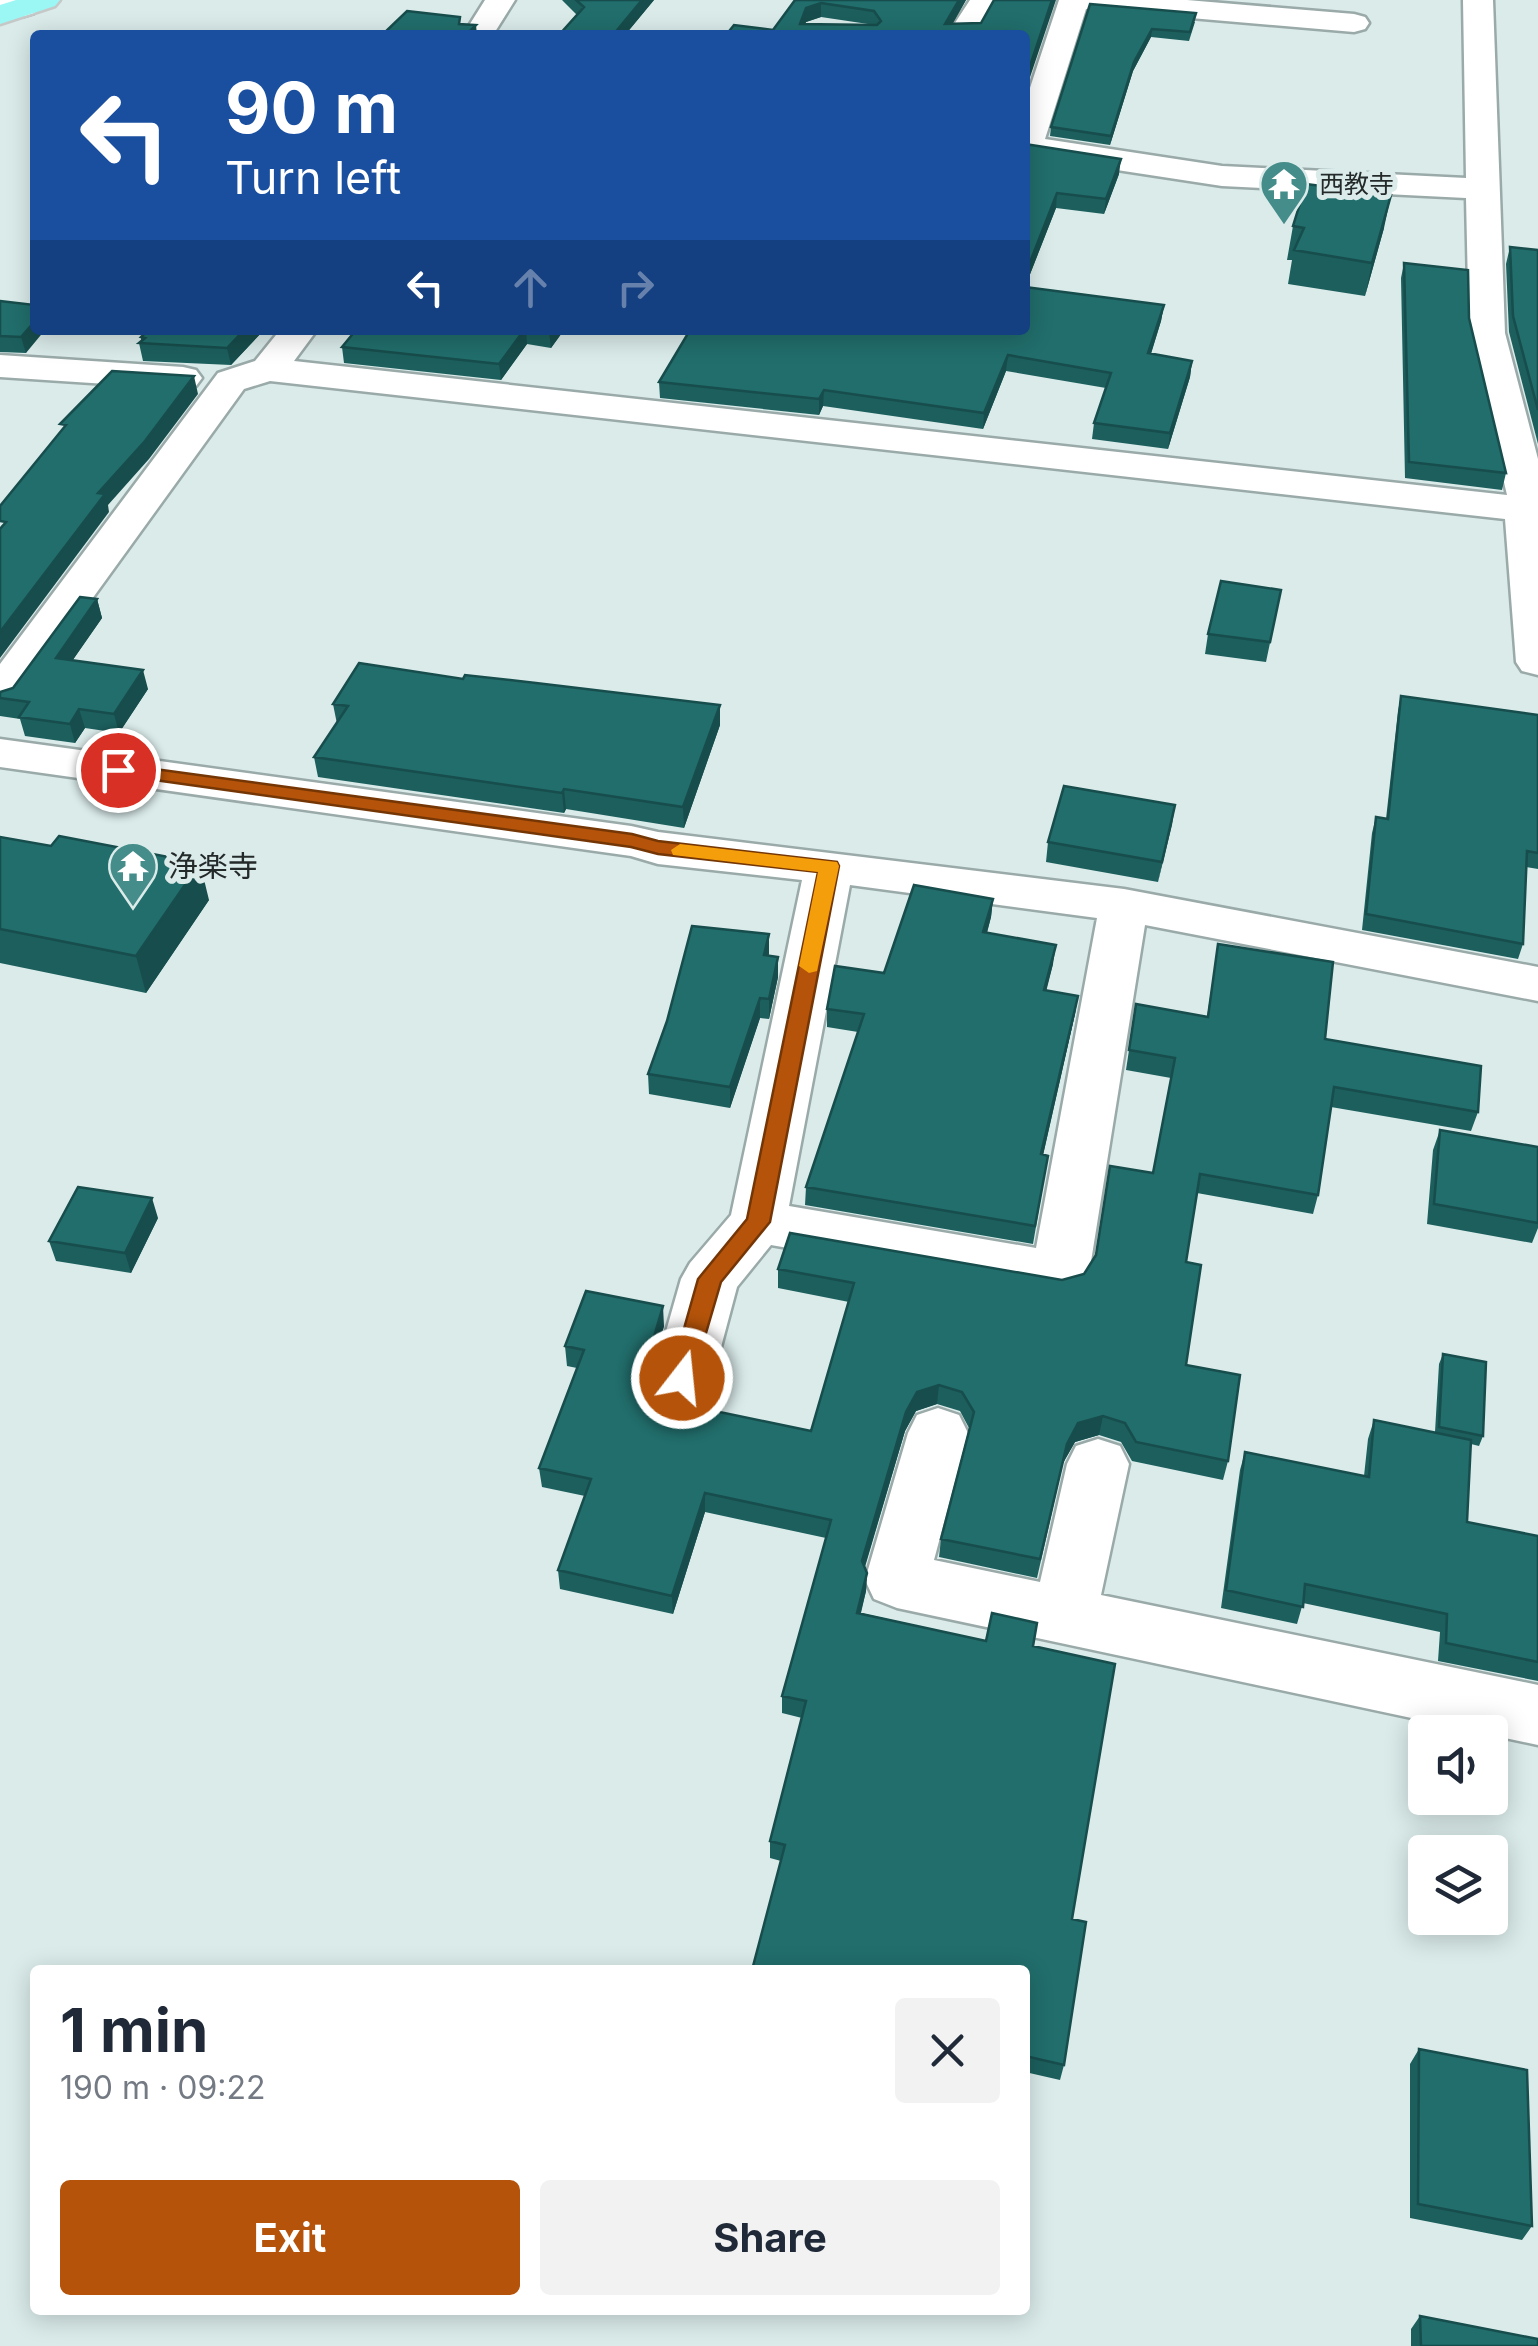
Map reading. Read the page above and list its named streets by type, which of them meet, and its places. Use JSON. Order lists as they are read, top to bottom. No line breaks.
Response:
{"places":{"temple":["西教寺","浄楽寺"]},"page":{"turn":["90 m","Turn left"],"heading":["1 min","190 m · 09:22"],"buttons":["Exit","Share"]}}
